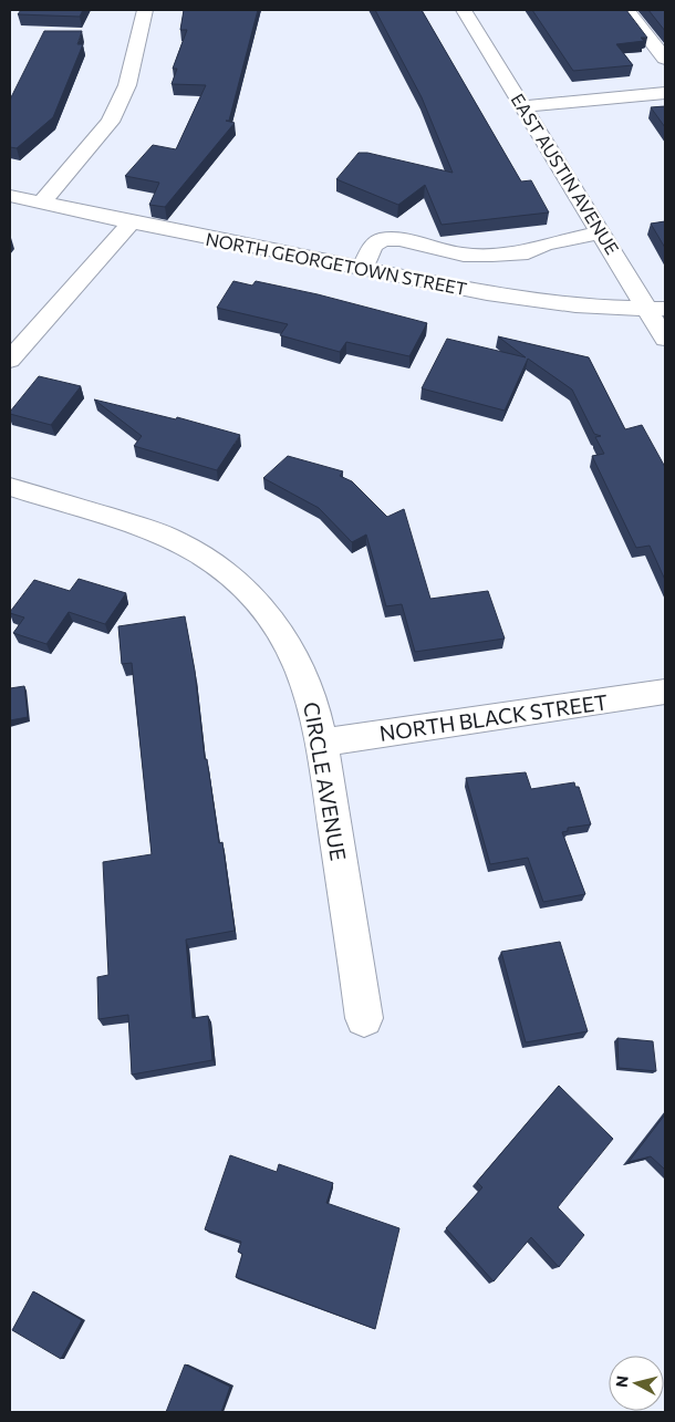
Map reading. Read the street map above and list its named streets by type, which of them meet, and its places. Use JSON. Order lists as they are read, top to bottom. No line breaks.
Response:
{"streets":{"street":["EAST AUSTIN AVENUE","NORTH GEORGETOWN STREET","NORTH BLACK STREET","CIRCLE AVENUE"]},"crossings":[["EAST AUSTIN AVENUE","NORTH GEORGETOWN STREET"],["NORTH BLACK STREET","CIRCLE AVENUE"]],"north":"left"}
